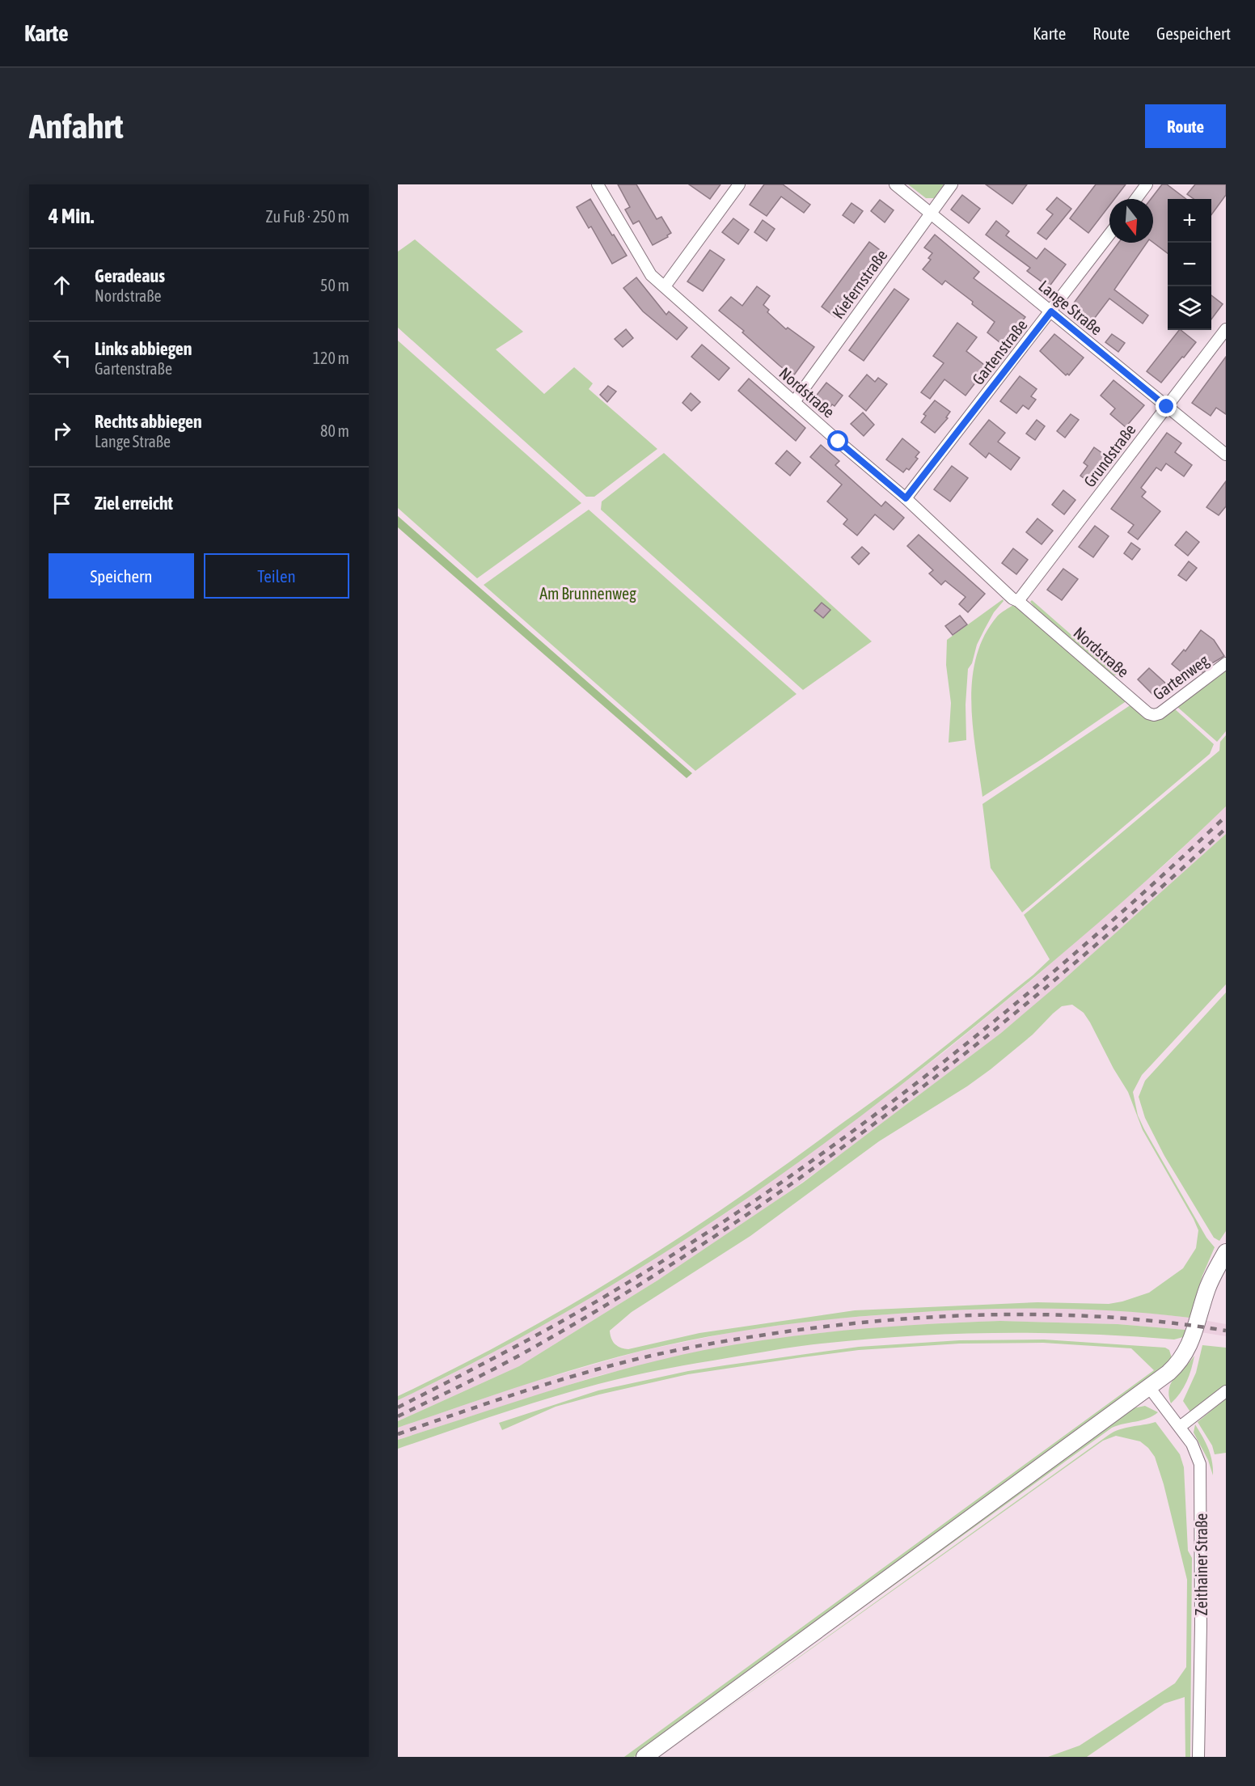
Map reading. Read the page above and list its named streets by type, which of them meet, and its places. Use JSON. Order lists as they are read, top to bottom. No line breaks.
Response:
{"streets":{"street":["Kiefernstraße","Lange Straße","Gartenstraße","Nordstraße","Grundstraße","Gartenweg","Zeithainer Straße"]},"crossings":[["Kiefernstraße","Lange Straße"],["Kiefernstraße","Nordstraße"],["Lange Straße","Gartenstraße"],["Lange Straße","Grundstraße"],["Gartenstraße","Nordstraße"],["Nordstraße","Grundstraße"],["Nordstraße","Gartenweg"]],"parks":["Am Brunnenweg"],"north":"bottom","page":{"header":"Karte","nav":["Karte","Route","Gespeichert"],"buttons":["Route",["Speichern","Teilen"]],"title":"Anfahrt","heading":["4 Min.","Zu Fuß · 250 m"],"map_buttons":["+","−"],"list":[["Geradeaus","Nordstraße","50 m"],["Links abbiegen","Gartenstraße","120 m"],["Rechts abbiegen","Lange Straße","80 m"],"Ziel erreicht"]}}
